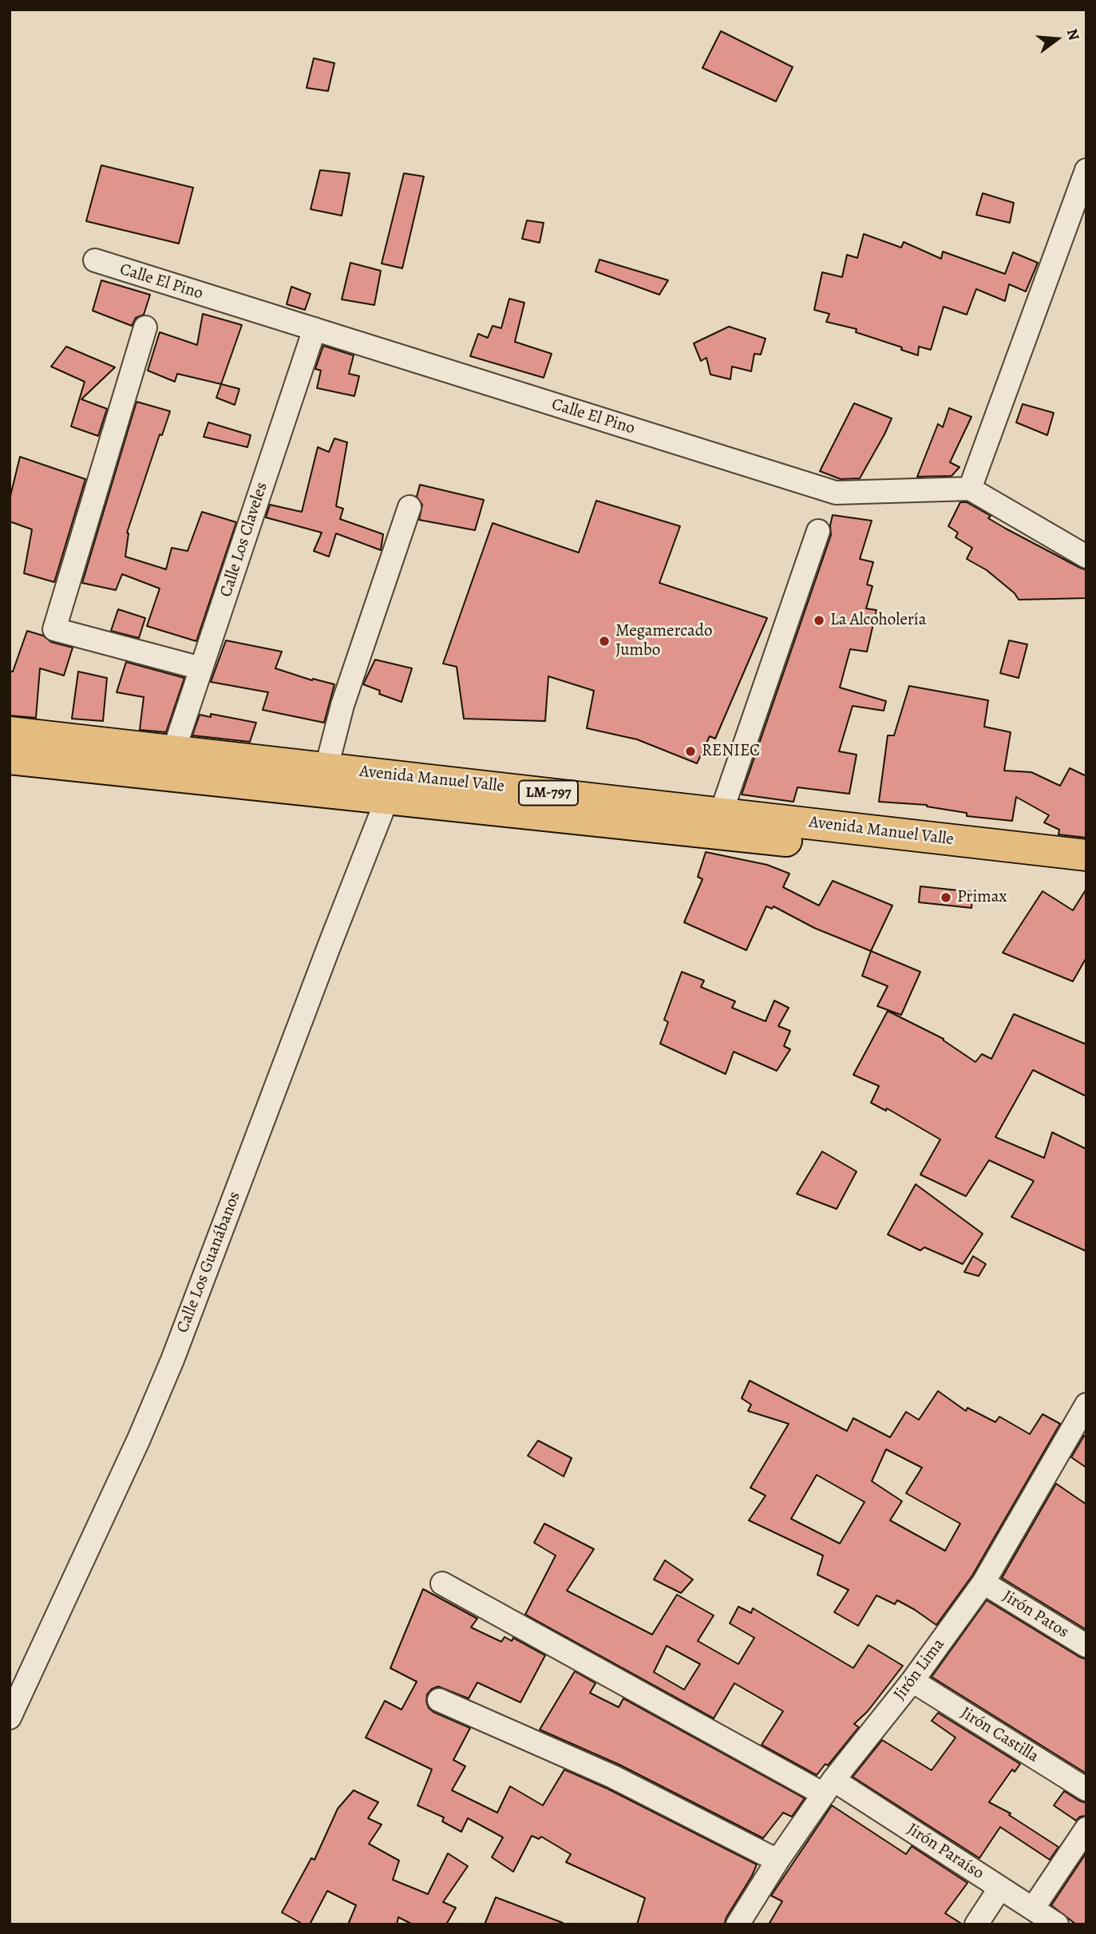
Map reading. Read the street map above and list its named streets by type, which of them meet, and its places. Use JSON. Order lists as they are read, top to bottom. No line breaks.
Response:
{"streets":{"main road":["Avenida Manuel Valle","LM-797"],"street":["Calle El Pino","Calle Los Claveles","Calle Los Guanábanos","Jirón Patos","Jirón Lima","Jirón Castilla","Jirón Paraíso"]},"crossings":[["Calle El Pino","Calle Los Claveles"],["Calle Los Claveles","Avenida Manuel Valle"],["Avenida Manuel Valle","Calle Los Guanábanos"],["Jirón Patos","Jirón Lima"],["Jirón Lima","Jirón Castilla"],["Jirón Lima","Jirón Paraíso"]],"places":["La Alcoholería","Megamercado Jumbo","RENIEC","Primax"],"north":"right"}
